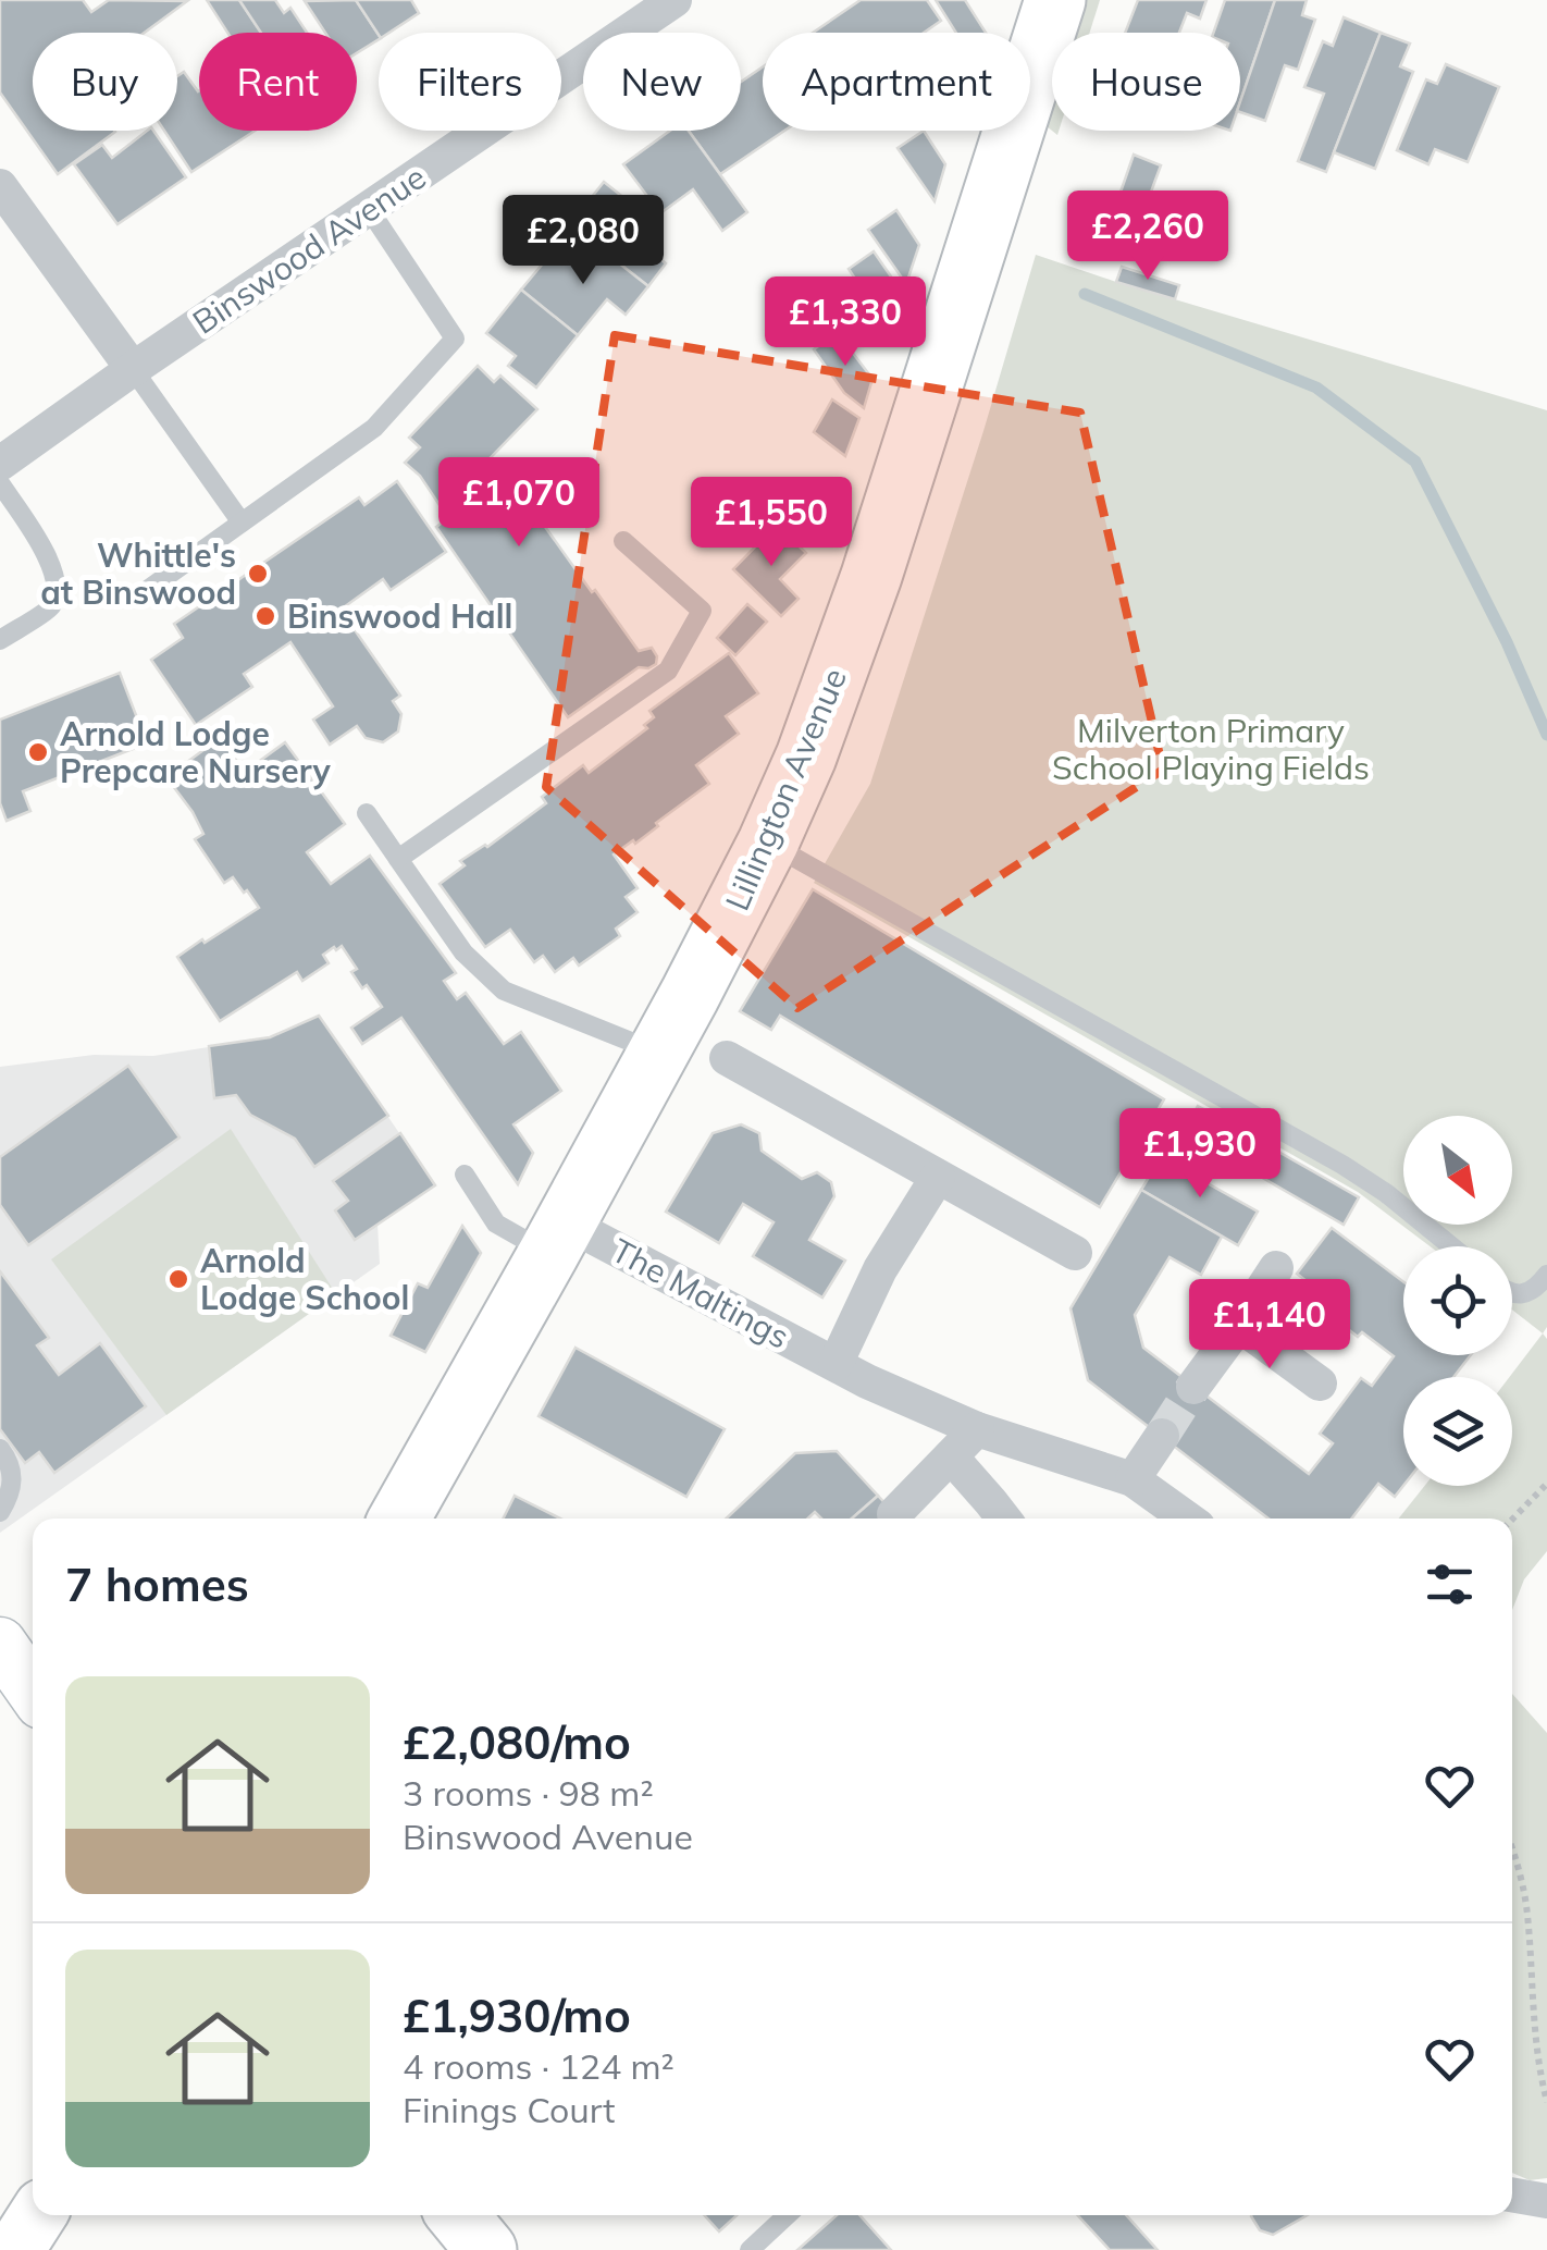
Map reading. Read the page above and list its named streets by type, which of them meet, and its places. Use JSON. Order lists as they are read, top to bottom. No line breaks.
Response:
{"streets":{"highway":["Lillington Avenue"],"street":["Binswood Avenue","The Maltings"]},"crossings":[["Lillington Avenue","The Maltings"]],"parks":["Milverton Primary School Playing Fields"],"places":["Whittle's at Binswood","Binswood Hall","Arnold Lodge Prepcare Nursery","Arnold Lodge School"],"north":"bottom right","page":{"chip":["Buy","Rent","Filters","New","Apartment","House"],"price":["£2,260","£2,080","£1,330","£1,070","£1,550","£1,930","£1,140"],"heading":"7 homes","list":[{"name":"£2,080/mo","note":"3 rooms · 98 m² · Binswood Avenue"},{"name":"£1,930/mo","note":"4 rooms · 124 m² · Finings Court"}]}}
